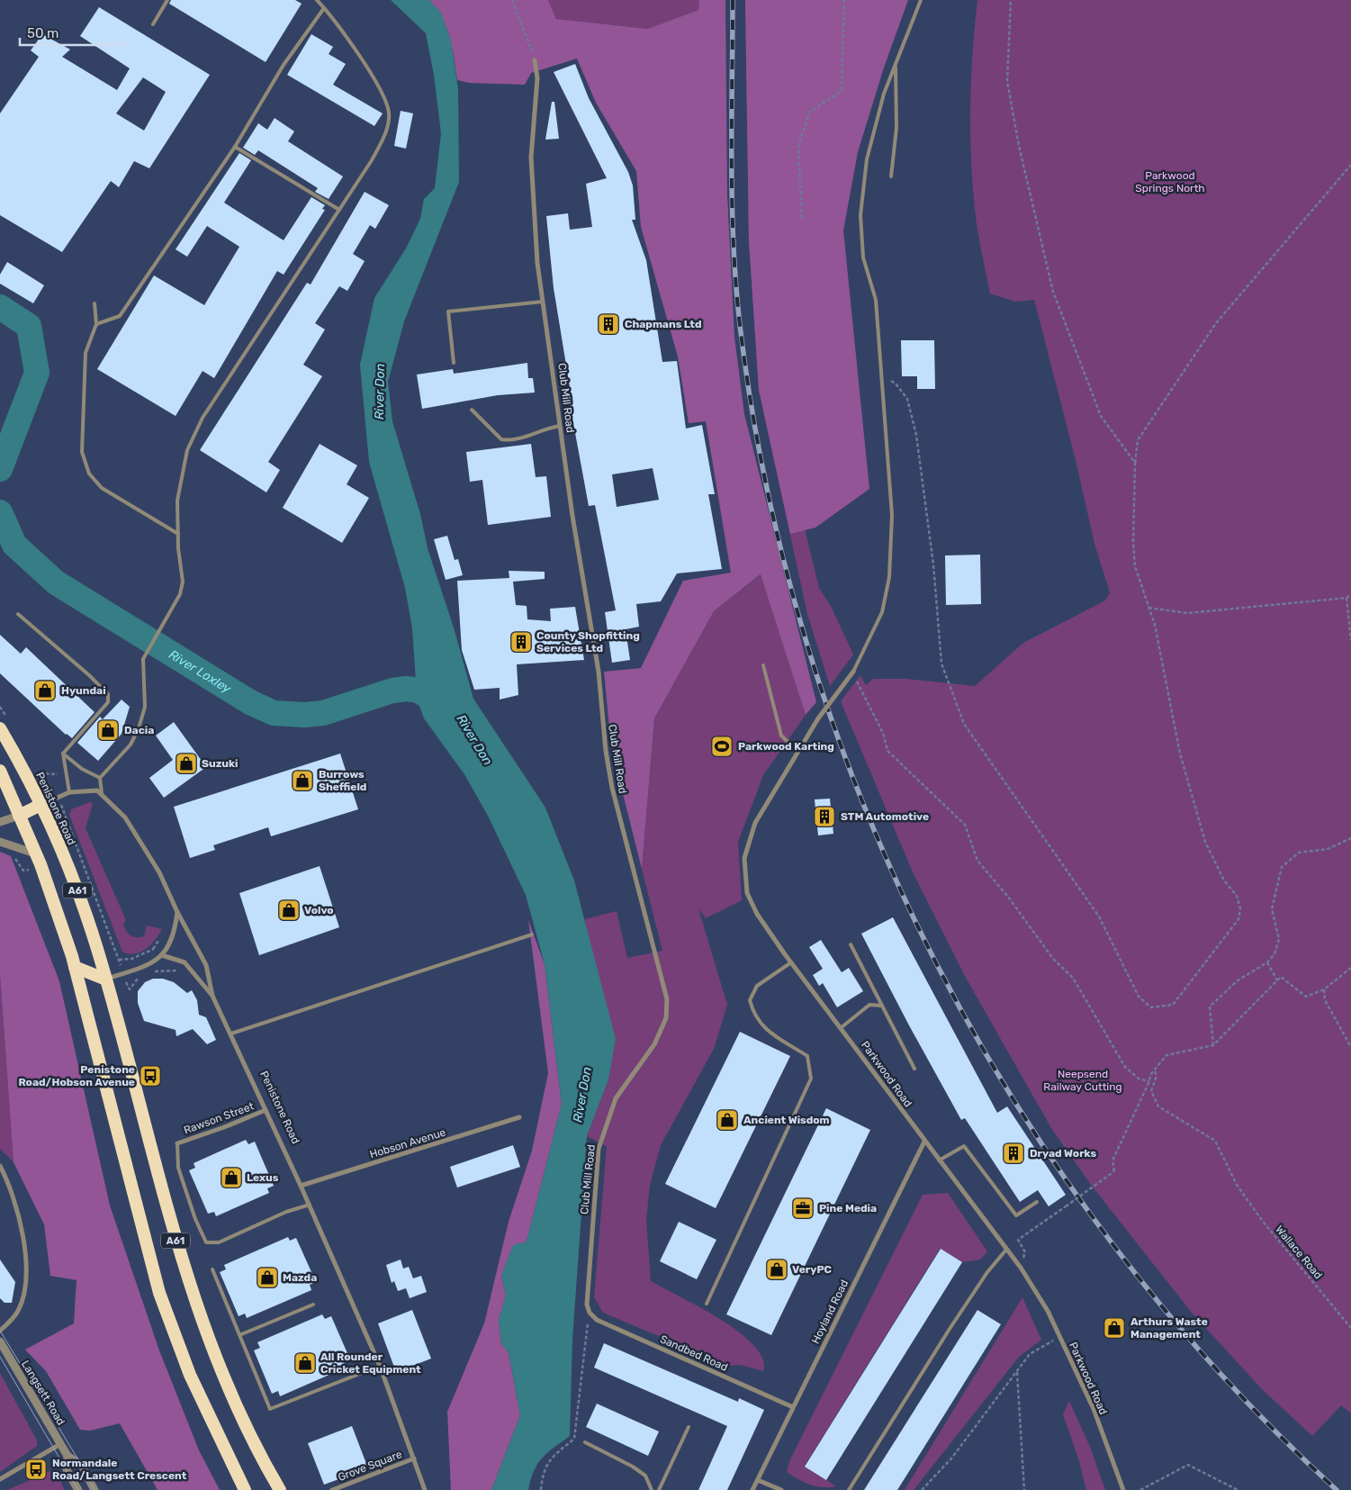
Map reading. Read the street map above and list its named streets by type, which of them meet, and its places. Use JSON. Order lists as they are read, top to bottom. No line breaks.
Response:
{"streets":{"highway":["Penistone Road","A61"],"street":["Club Mill Road","Parkwood Road","Rawson Street","Hobson Avenue","Hoyland Road","Sandbed Road","Langsett Road","Grove Square"],"path":["Wallace Road"]},"crossings":[["Club Mill Road","Sandbed Road"],["Penistone Road","Rawson Street"],["Penistone Road","Hobson Avenue"],["Penistone Road","Grove Square"],["Parkwood Road","Hoyland Road"],["Hoyland Road","Sandbed Road"]],"water":["River Don","River Loxley"],"parks":["Parkwood Springs North","Neepsend Railway Cutting"],"places":{"building":["Chapmans Ltd","County Shopfitting Services Ltd","STM Automotive","Dryad Works"],"shop":["Hyundai","Dacia","Suzuki","Burrows Sheffield","Volvo","Ancient Wisdom","Lexus","VeryPC","Mazda","Arthurs Waste Management","All Rounder Cricket Equipment"],"sports":["Parkwood Karting"],"bus stop":["Penistone Road/Hobson Avenue","Normandale Road/Langsett Crescent"],"office":["Pine Media"]},"scale_bar":"50 m"}
